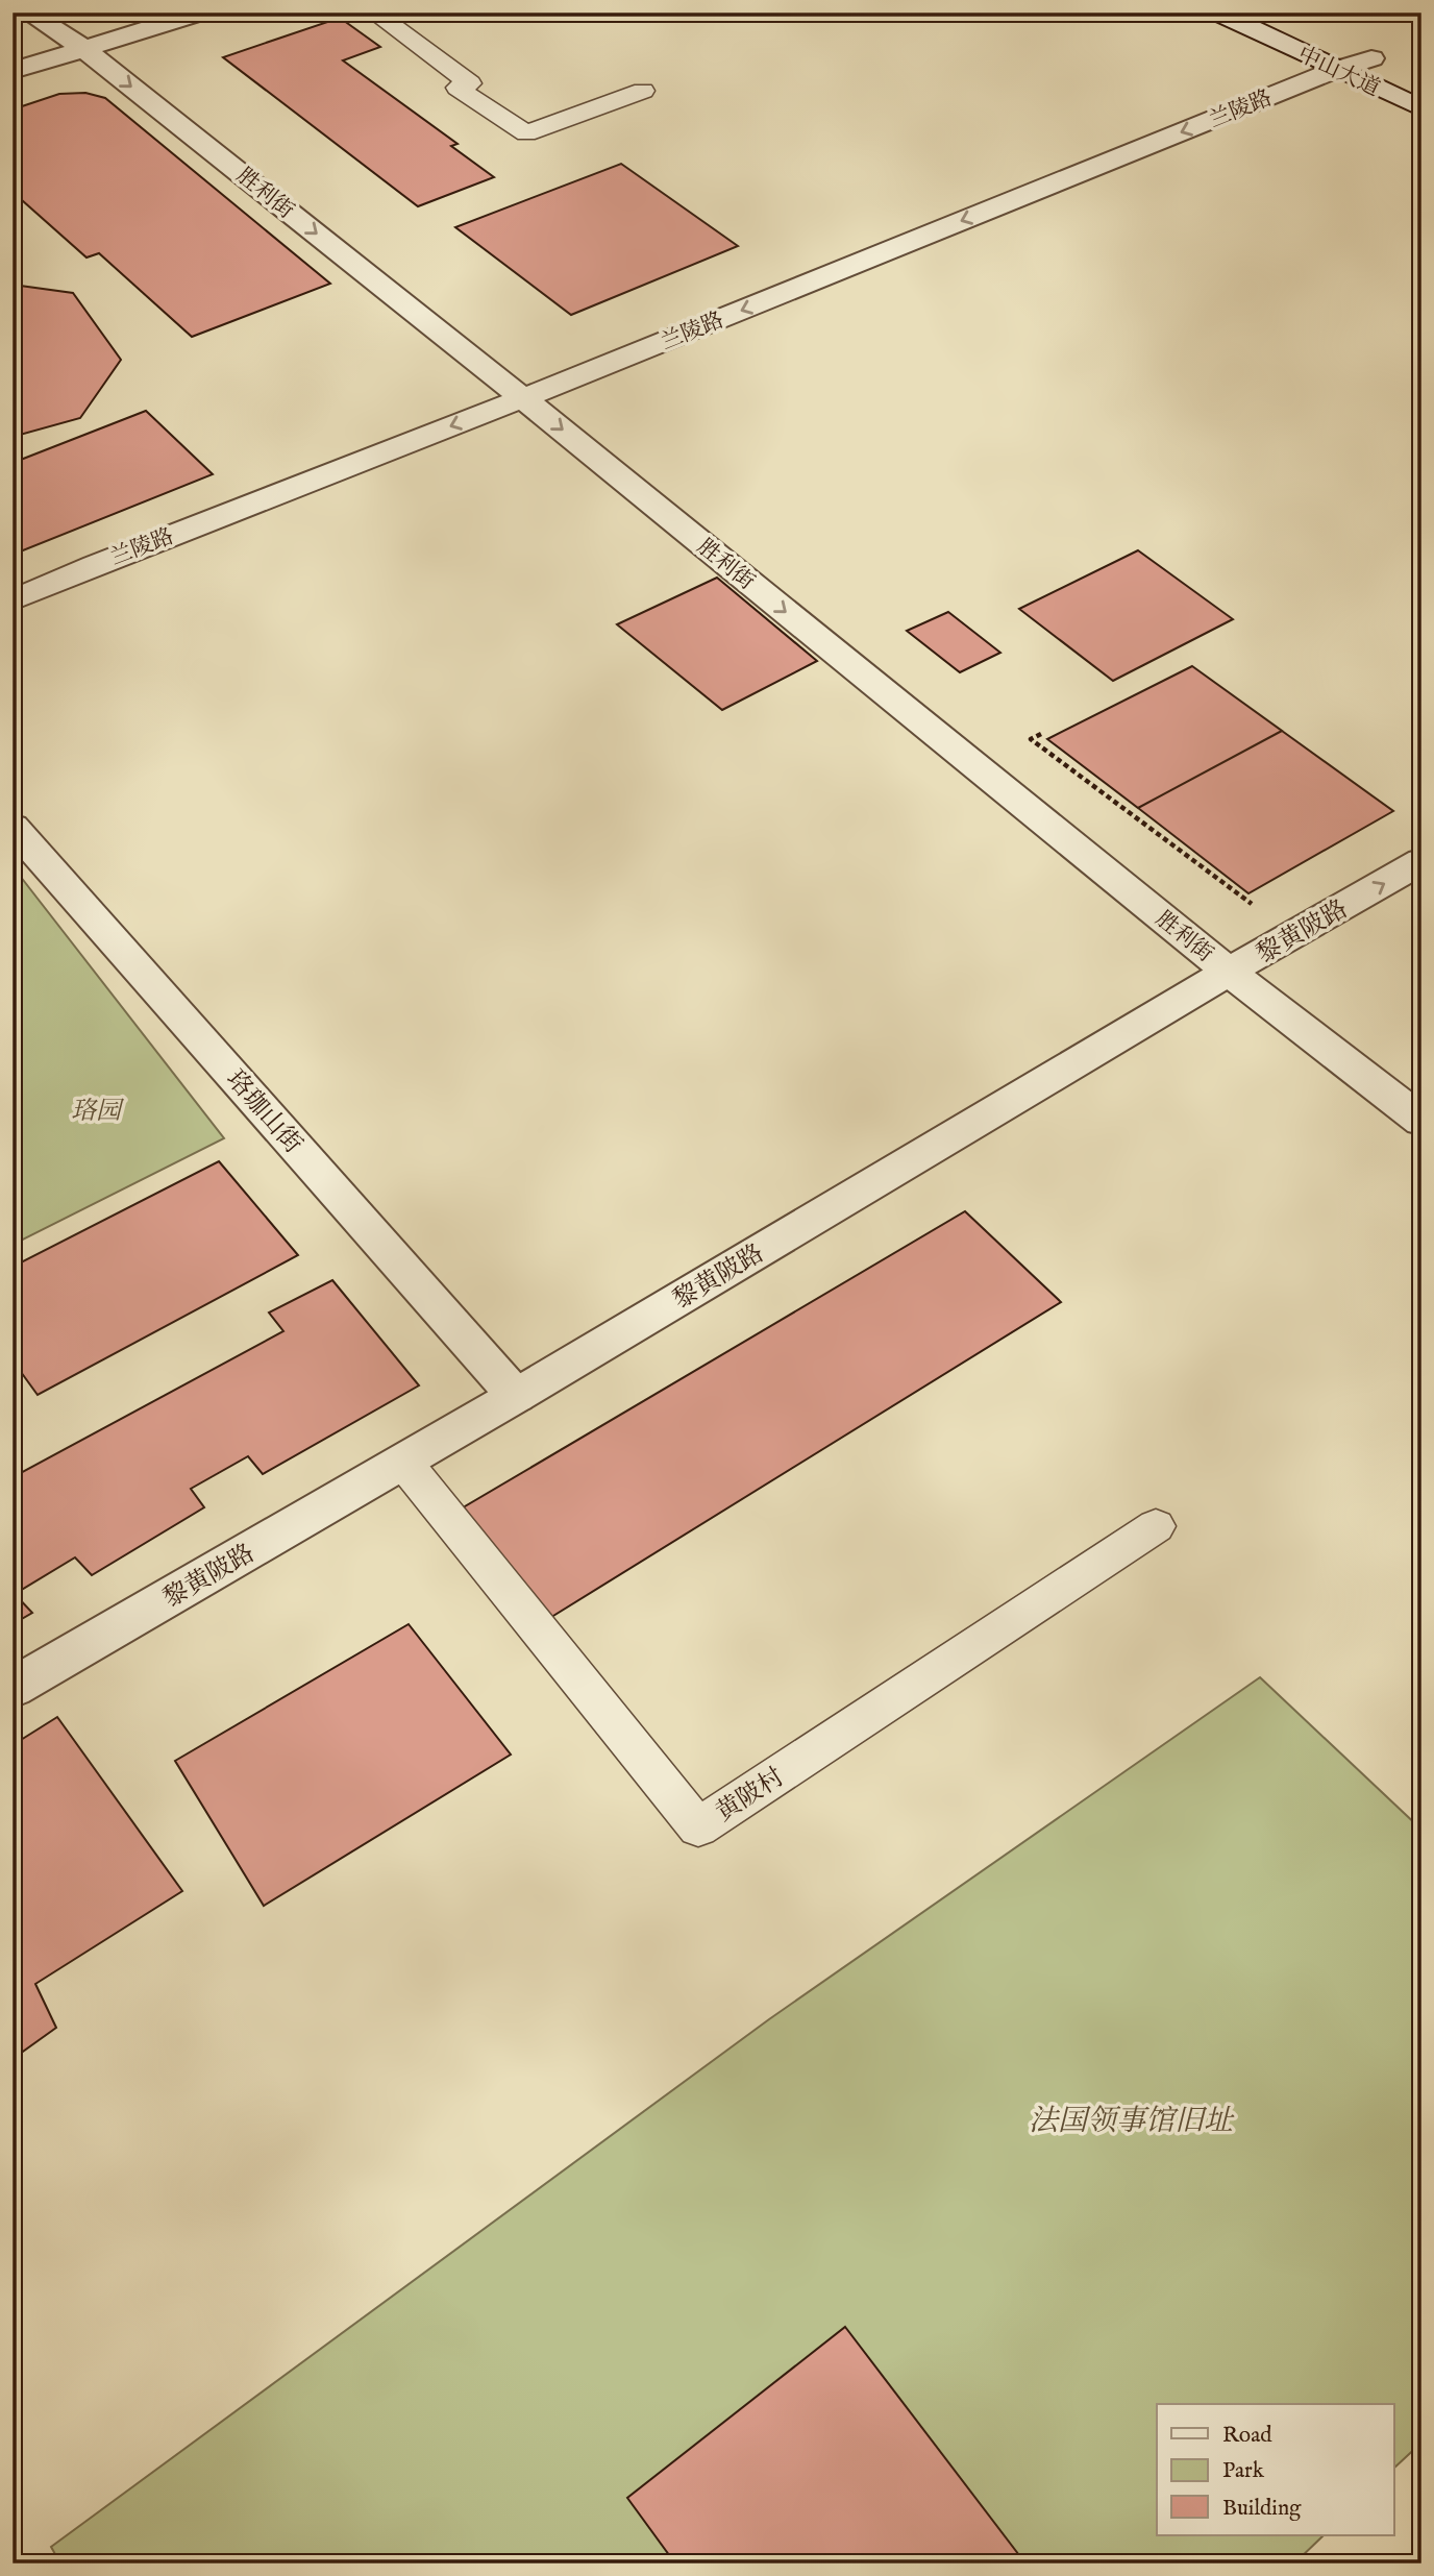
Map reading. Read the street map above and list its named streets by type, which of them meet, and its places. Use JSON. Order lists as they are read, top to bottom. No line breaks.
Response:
{"streets":{"street":["中山大道","兰陵路","胜利街","黎黄陂路","珞珈山街"],"lane":["黄陂村"]},"crossings":[["中山大道","兰陵路"],["兰陵路","胜利街"],["胜利街","黎黄陂路"],["黎黄陂路","珞珈山街"],["黎黄陂路","黄陂村"]],"one_way":["兰陵路","胜利街"],"parks":["珞园","法国领事馆旧址"],"legend":["Road","Park","Building"]}
